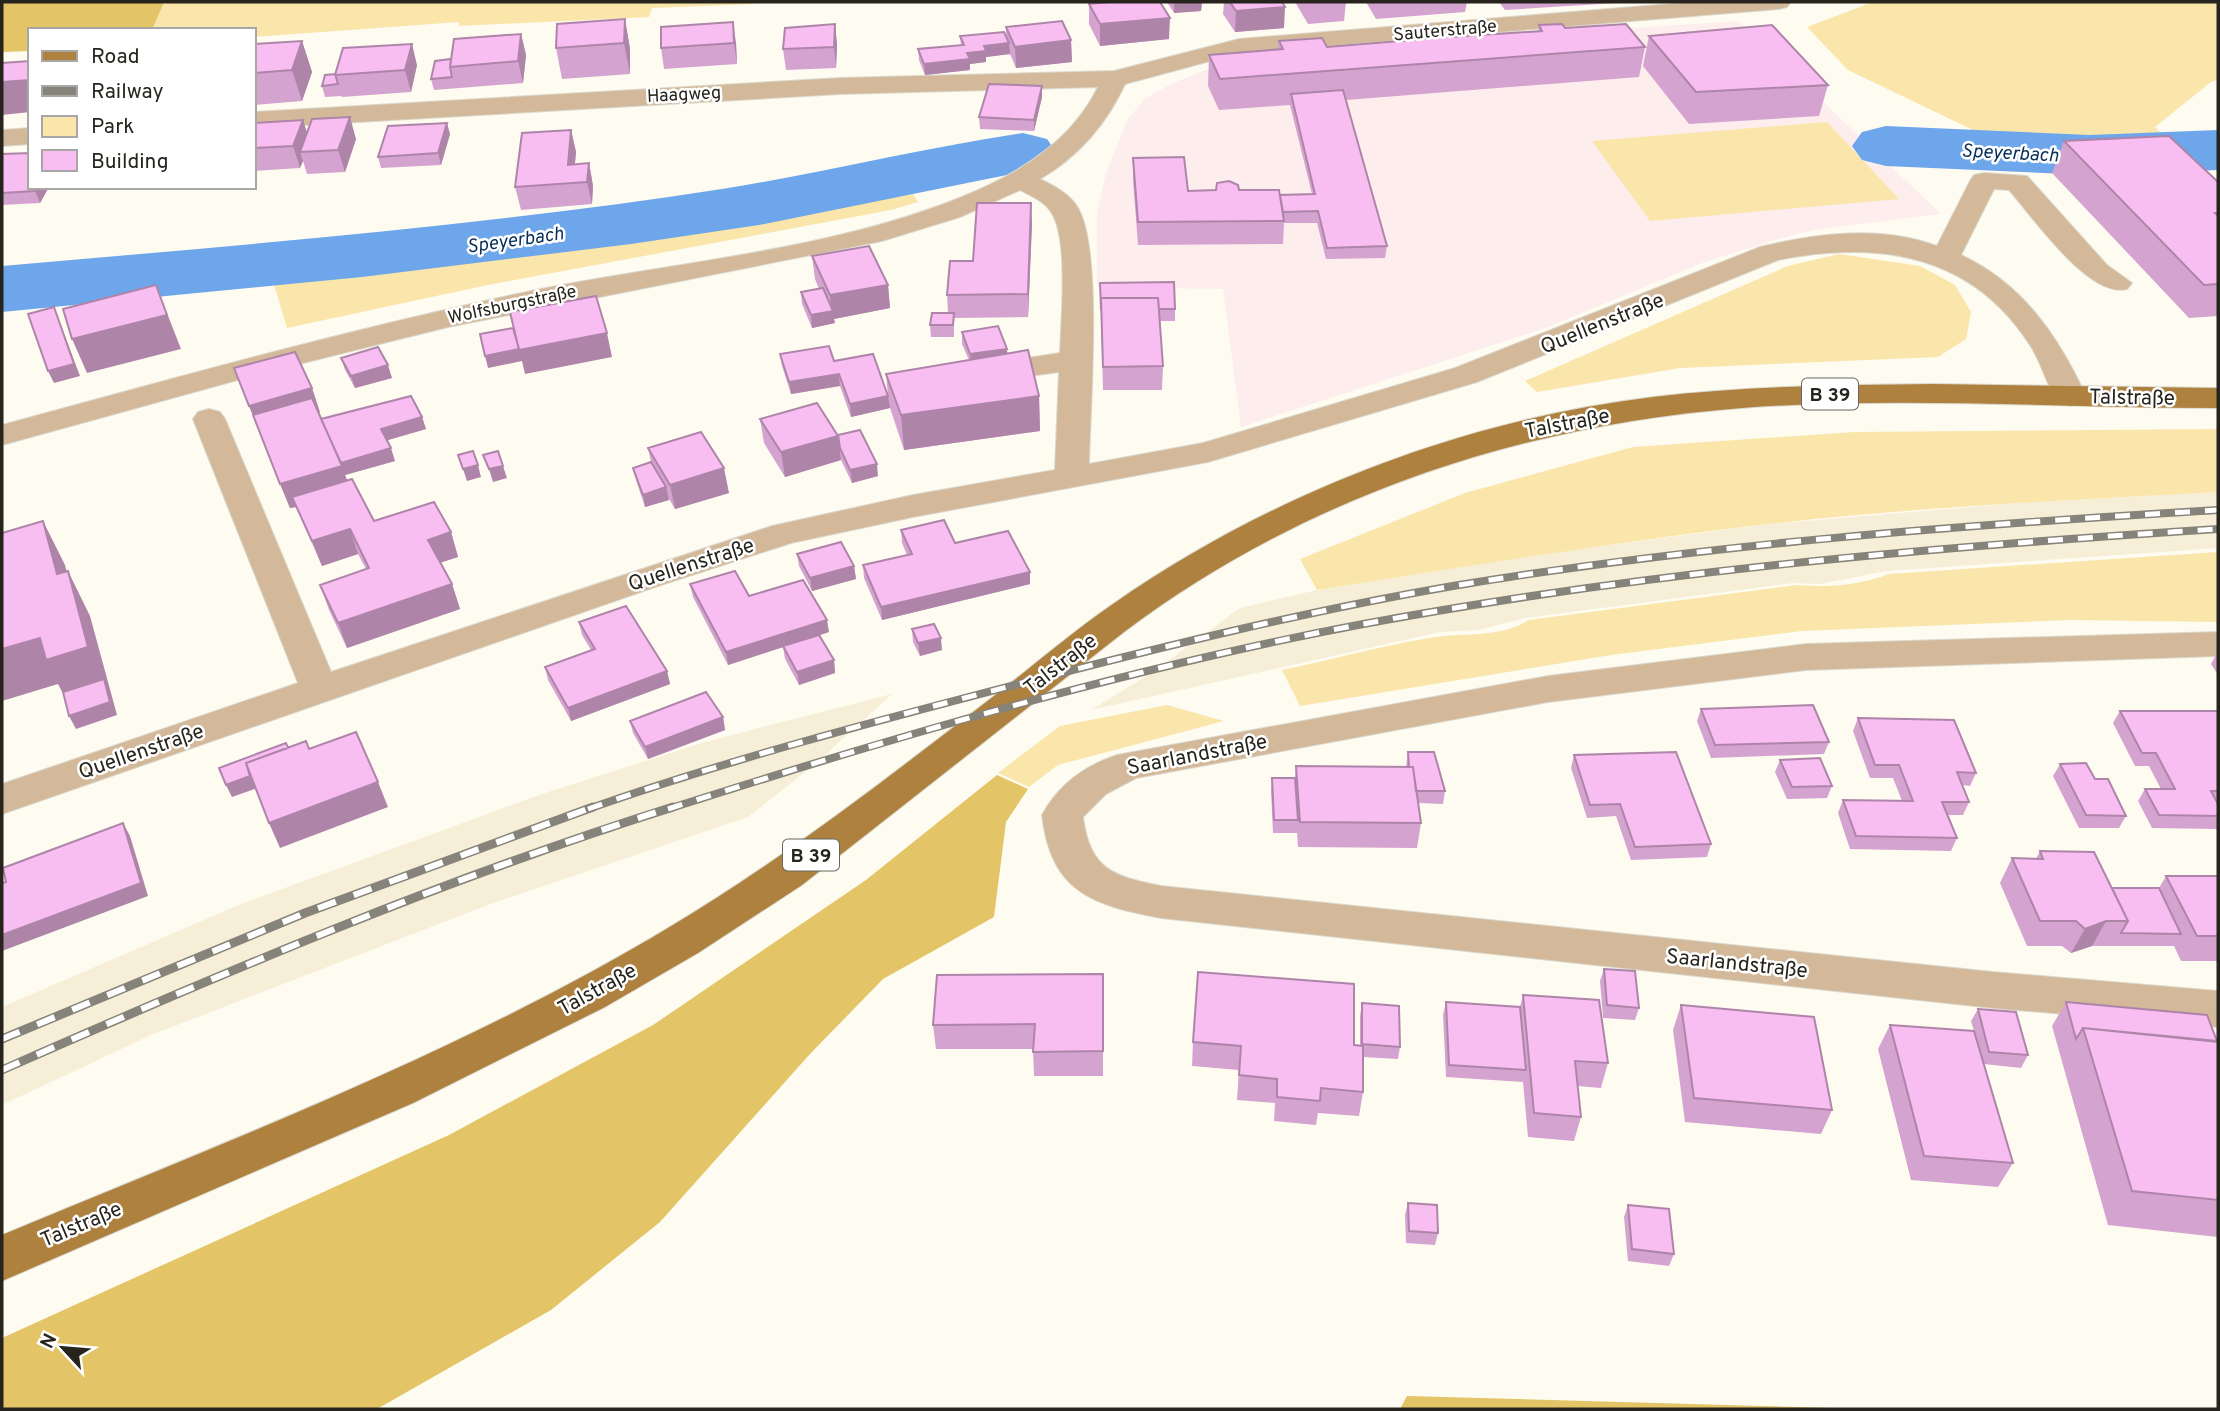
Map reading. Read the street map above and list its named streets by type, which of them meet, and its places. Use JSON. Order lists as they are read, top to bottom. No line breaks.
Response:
{"streets":{"main road":["B 39","Talstraße"],"street":["Sauterstraße","Haagweg","Wolfsburgstraße","Quellenstraße","Saarlandstraße"]},"crossings":[["Sauterstraße","Haagweg"],["Quellenstraße","Talstraße"]],"water":["Speyerbach"],"legend":["Road","Railway","Park","Building"],"north":"top left"}
